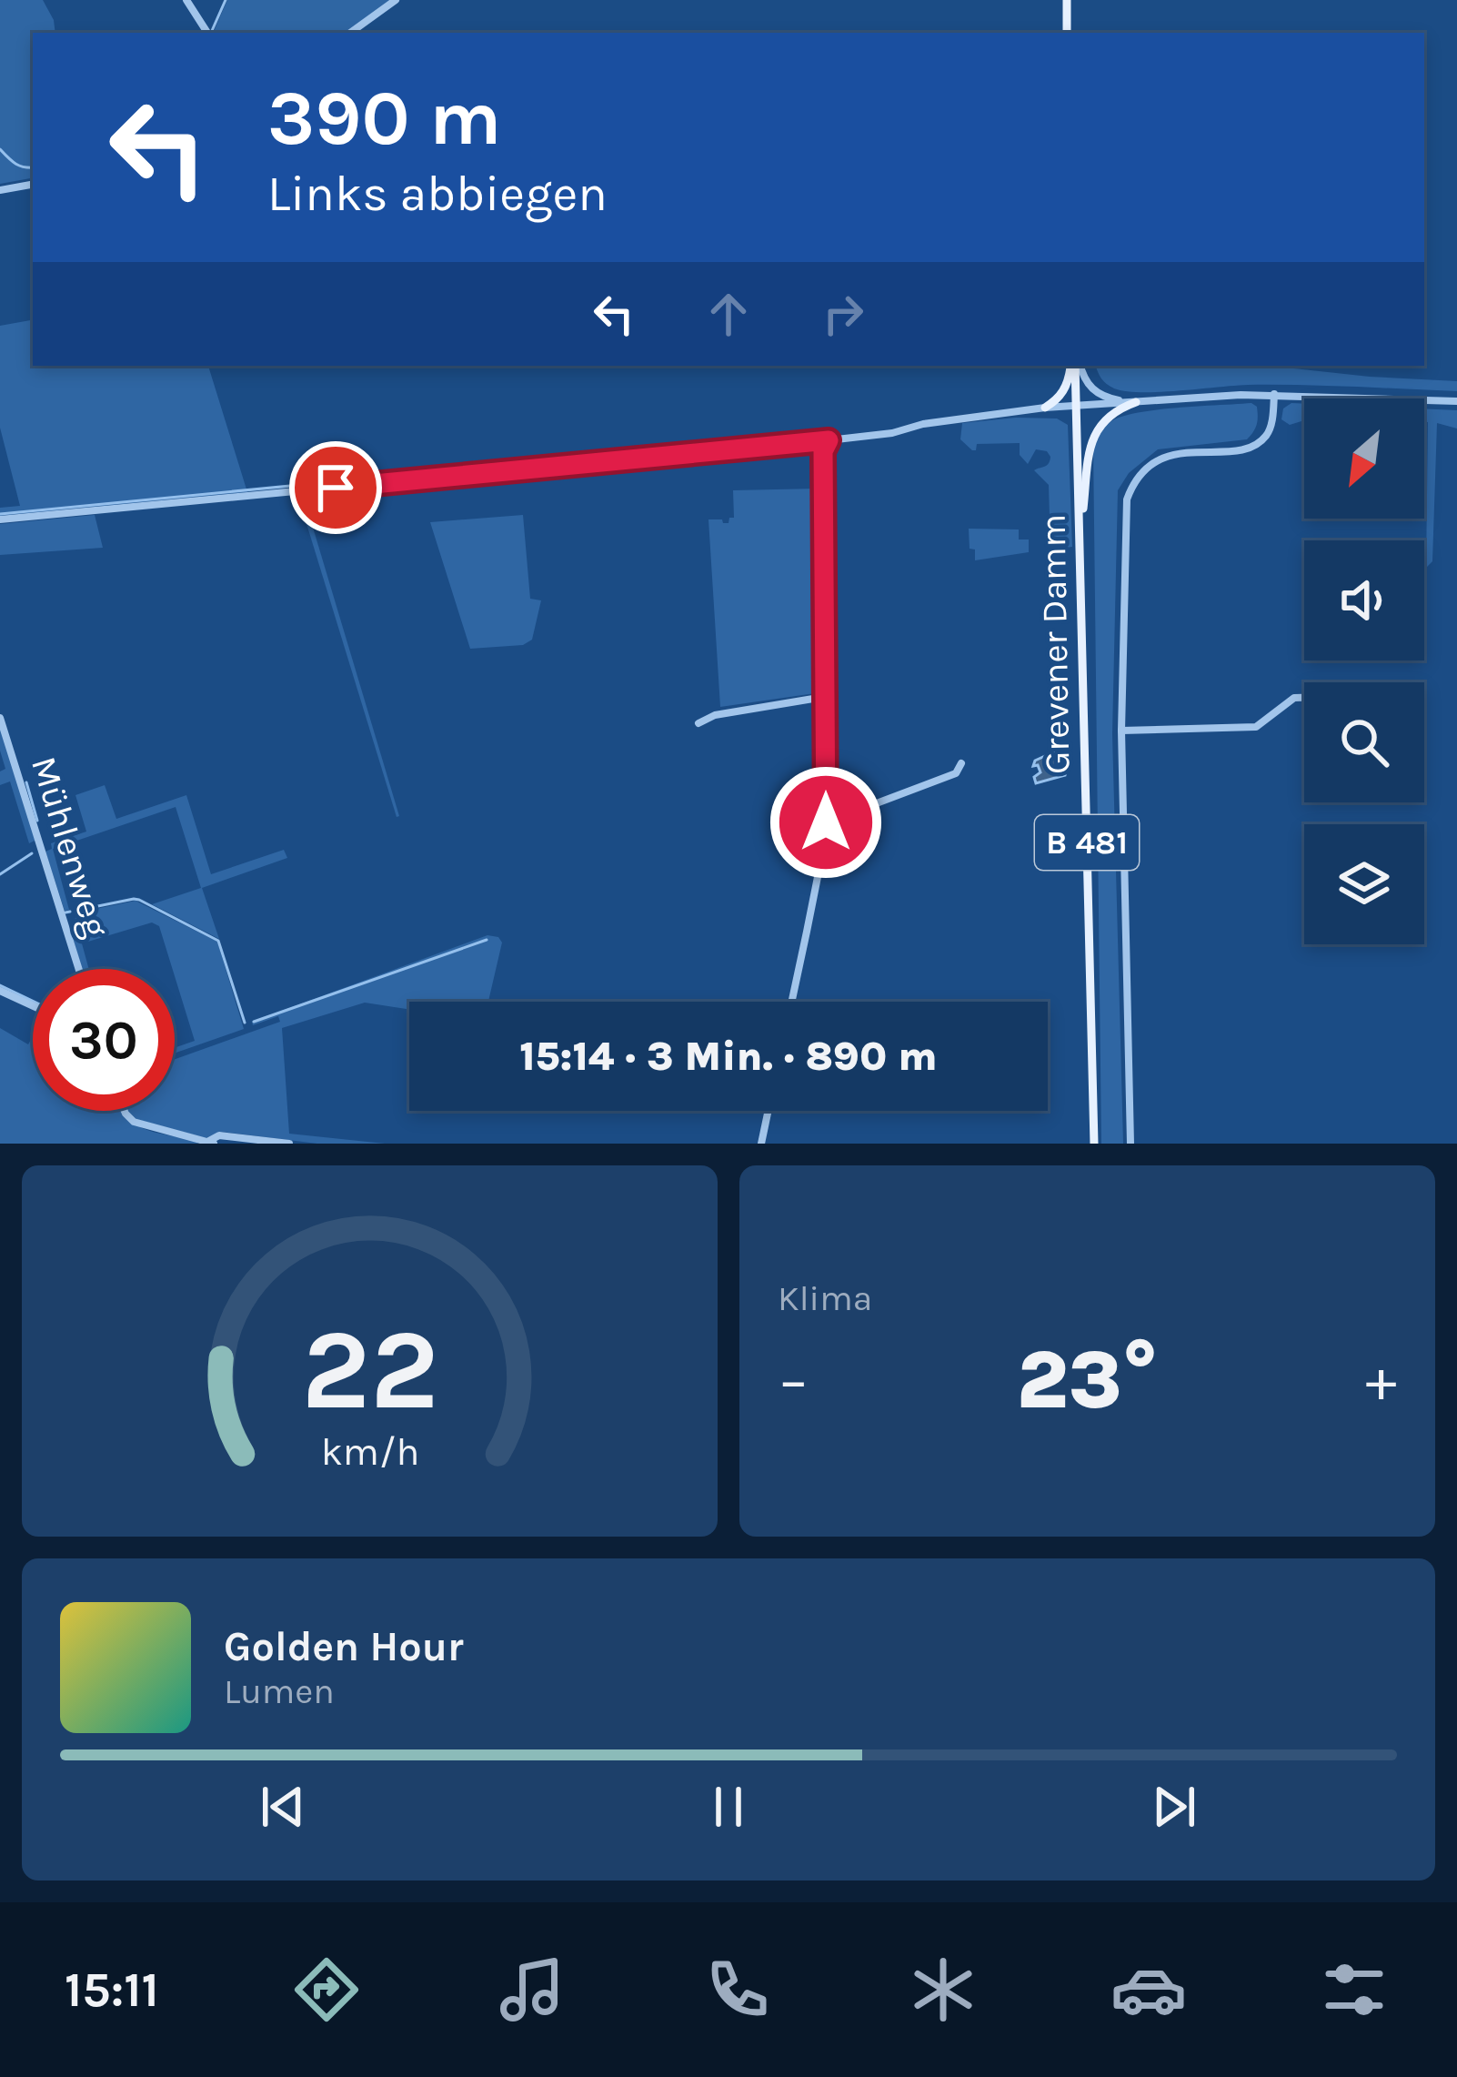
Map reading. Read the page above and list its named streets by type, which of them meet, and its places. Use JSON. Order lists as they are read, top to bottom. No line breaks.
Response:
{"streets":{"main road":["Grevener Damm","B 481"],"street":["Mühlenweg"]},"crossings":[["Grevener Damm","B 481"]],"north":"bottom left","page":{"turn":["390 m","Links abbiegen"],"limit":"30","trip":"15:14 · 3 Min. · 890 m","tile":"Klima","heat":["−","23°","+"],"song":["Golden Hour","Lumen"],"tabs":"15:11","gauge":["22","km/h"]}}
